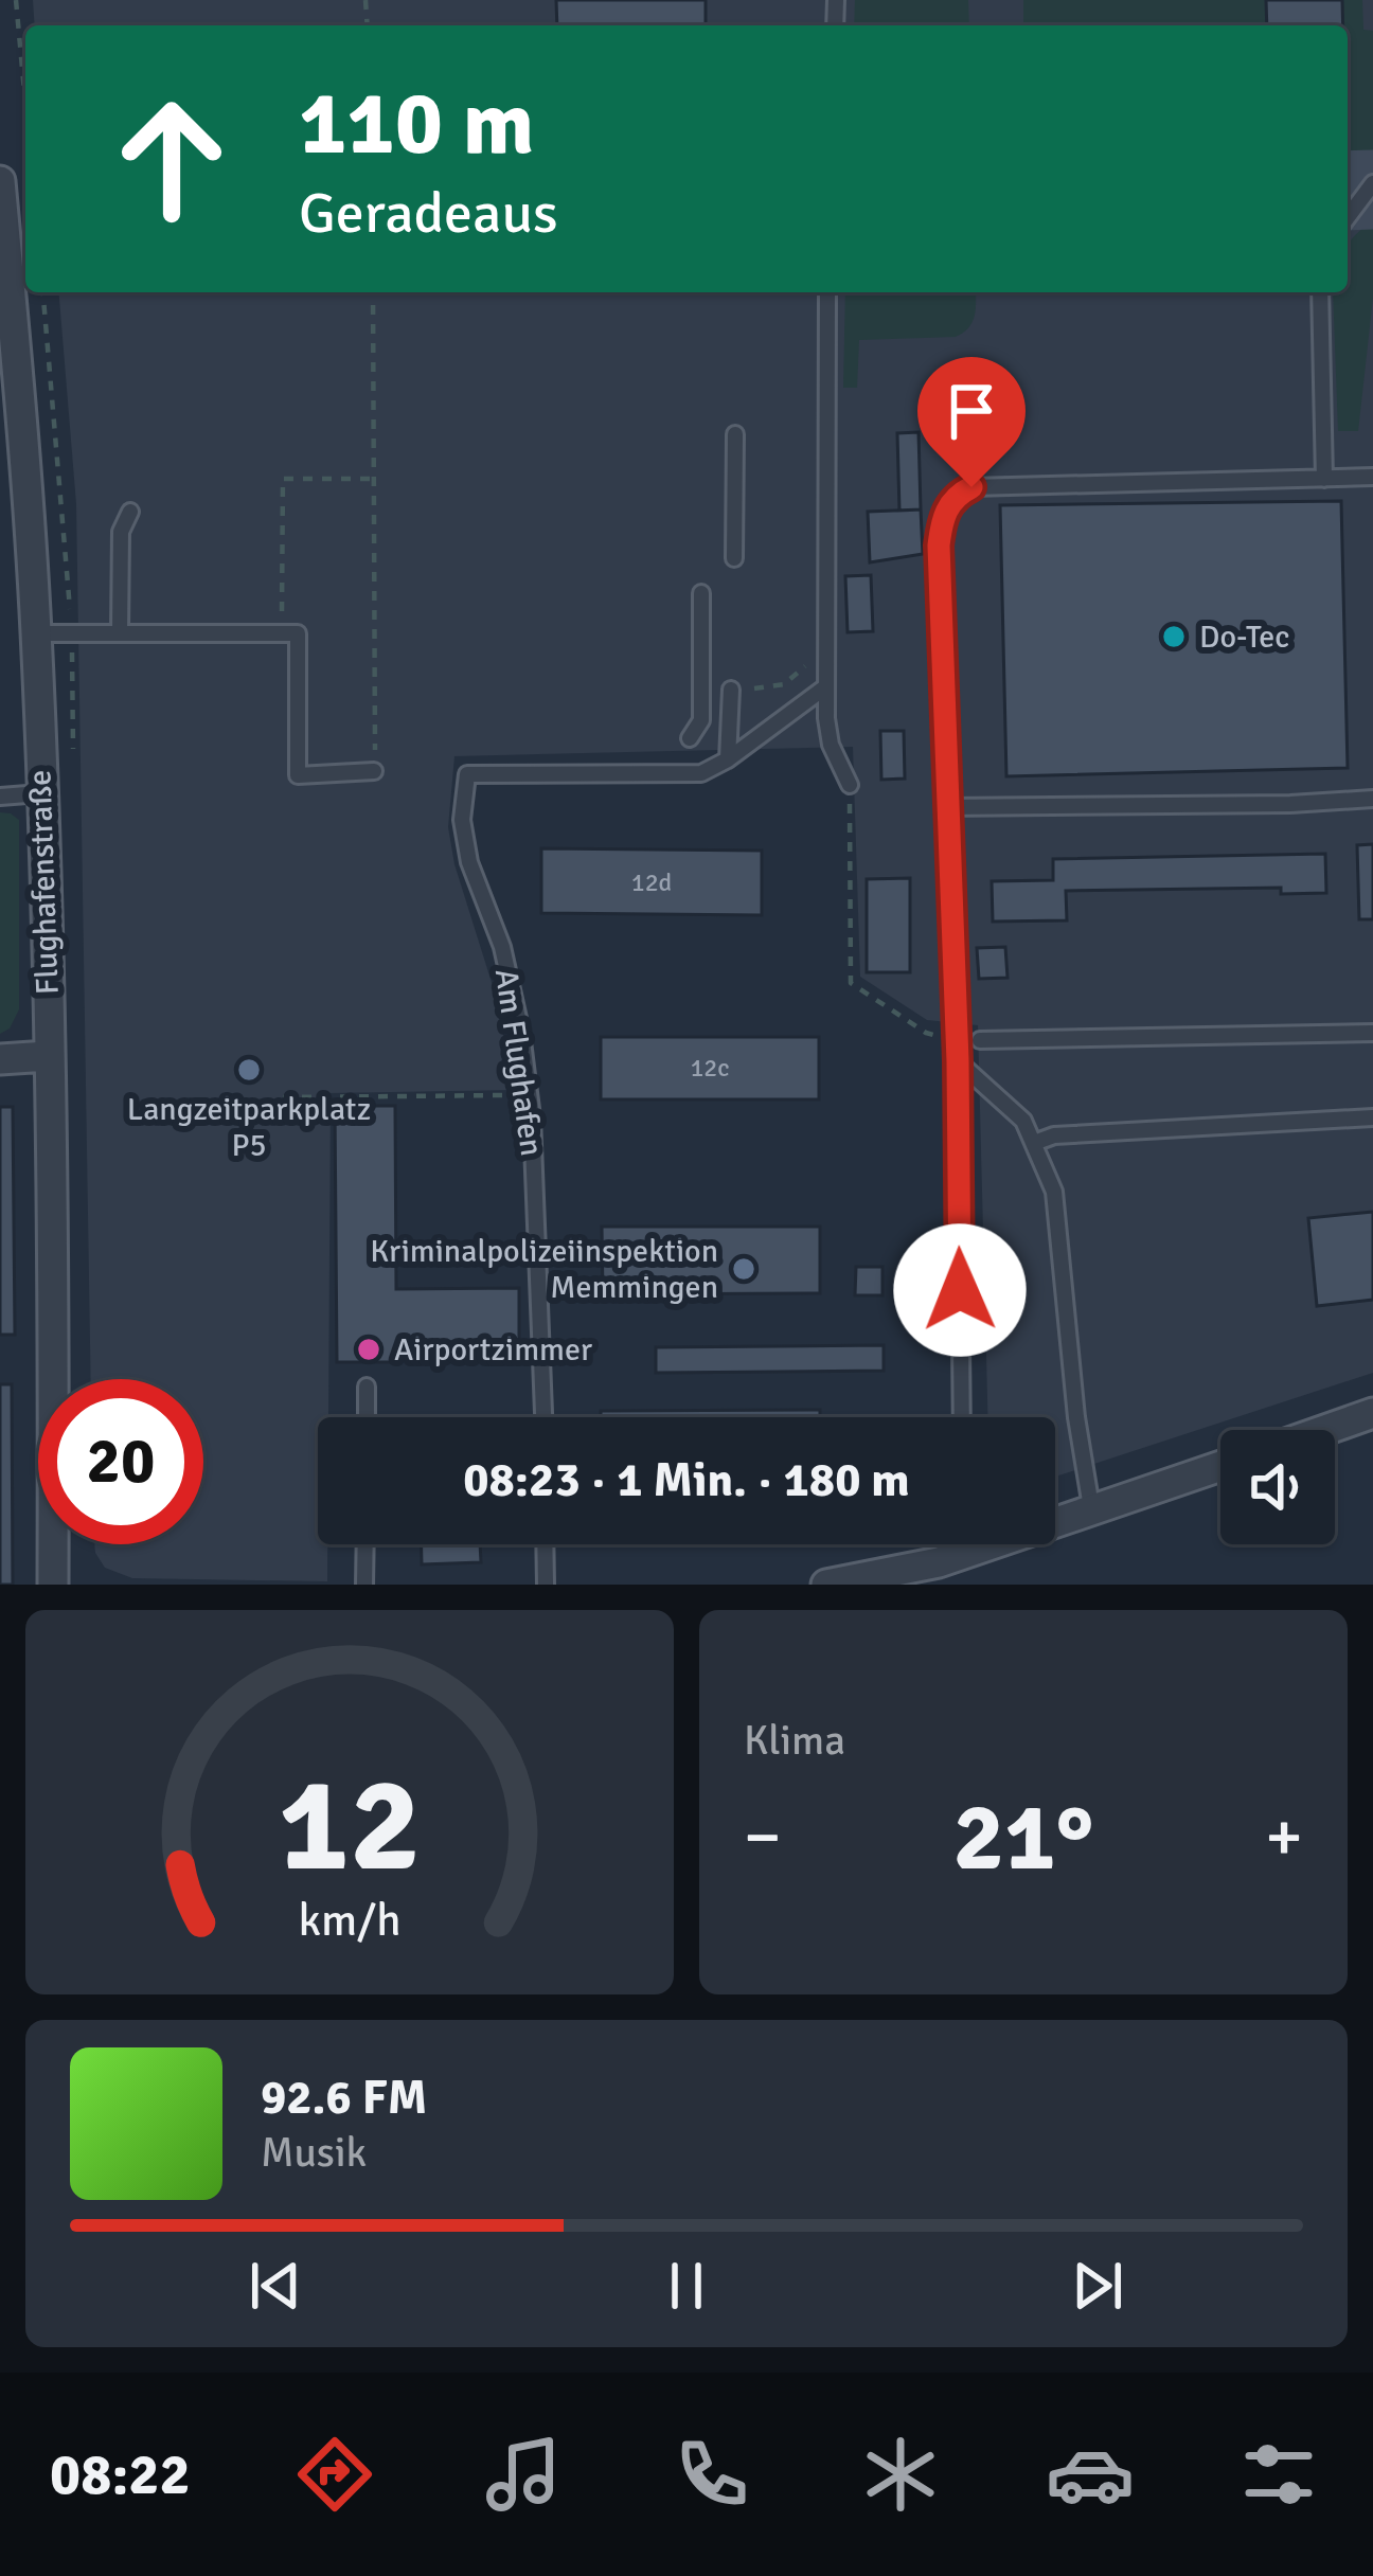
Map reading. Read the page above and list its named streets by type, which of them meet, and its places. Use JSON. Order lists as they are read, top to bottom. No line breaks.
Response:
{"streets":{"street":["Flughafenstraße"],"lane":["Am Flughafen"]},"places":["Do-Tec","Langzeitparkplatz P5","Kriminalpolizeiinspektion Memmingen","Airportzimmer"],"house_numbers":["12d","12c"],"page":{"turn":["110 m","Geradeaus"],"limit":"20","trip":"08:23 · 1 Min. · 180 m","tile":"Klima","heat":["−","21°","+"],"song":["92.6 FM","Musik"],"tabs":"08:22","gauge":["12","km/h"]}}
